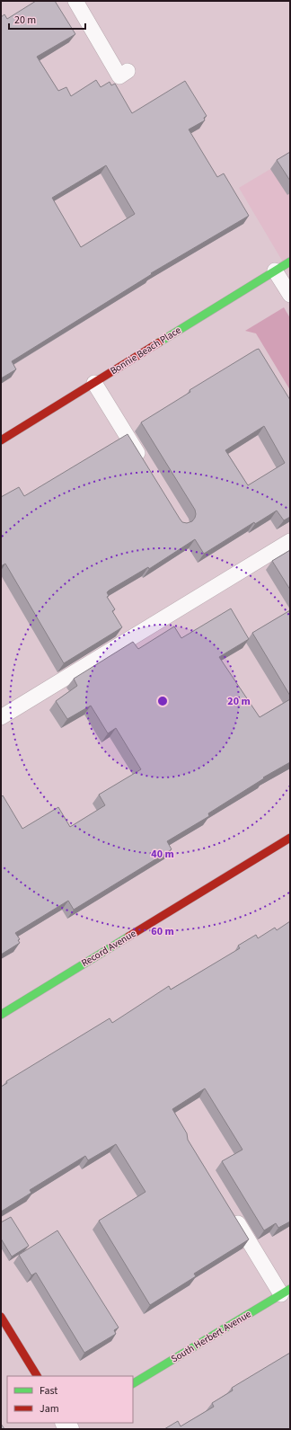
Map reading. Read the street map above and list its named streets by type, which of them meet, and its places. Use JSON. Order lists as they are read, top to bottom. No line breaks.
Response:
{"streets":{"street":["Bonnie Beach Place","Record Avenue","South Herbert Avenue"]},"legend":["Fast","Jam"],"scale_bar":"20 m","rings":["20 m","40 m","60 m"]}
